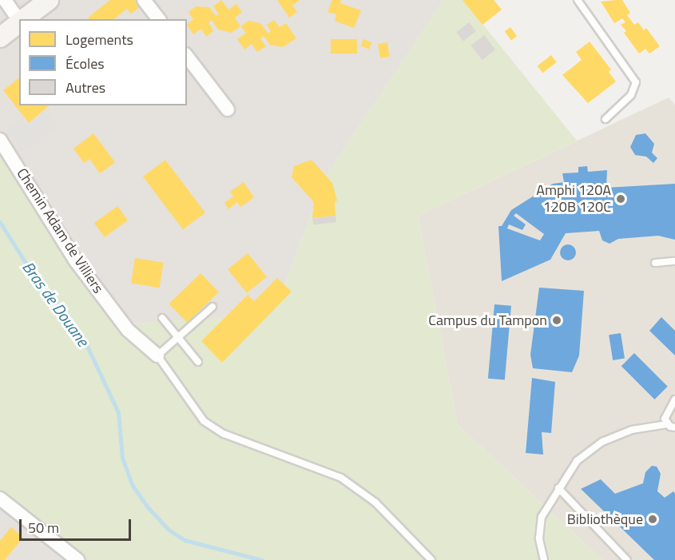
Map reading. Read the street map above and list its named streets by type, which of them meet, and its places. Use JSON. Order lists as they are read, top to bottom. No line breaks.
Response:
{"streets":{"street":["Chemin Adam de Villiers"]},"water":["Bras de Douane"],"places":["Amphi 120A 120B 120C","Campus du Tampon","Bibliothèque"],"legend":["Logements","Écoles","Autres"],"scale_bar":"50 m"}
